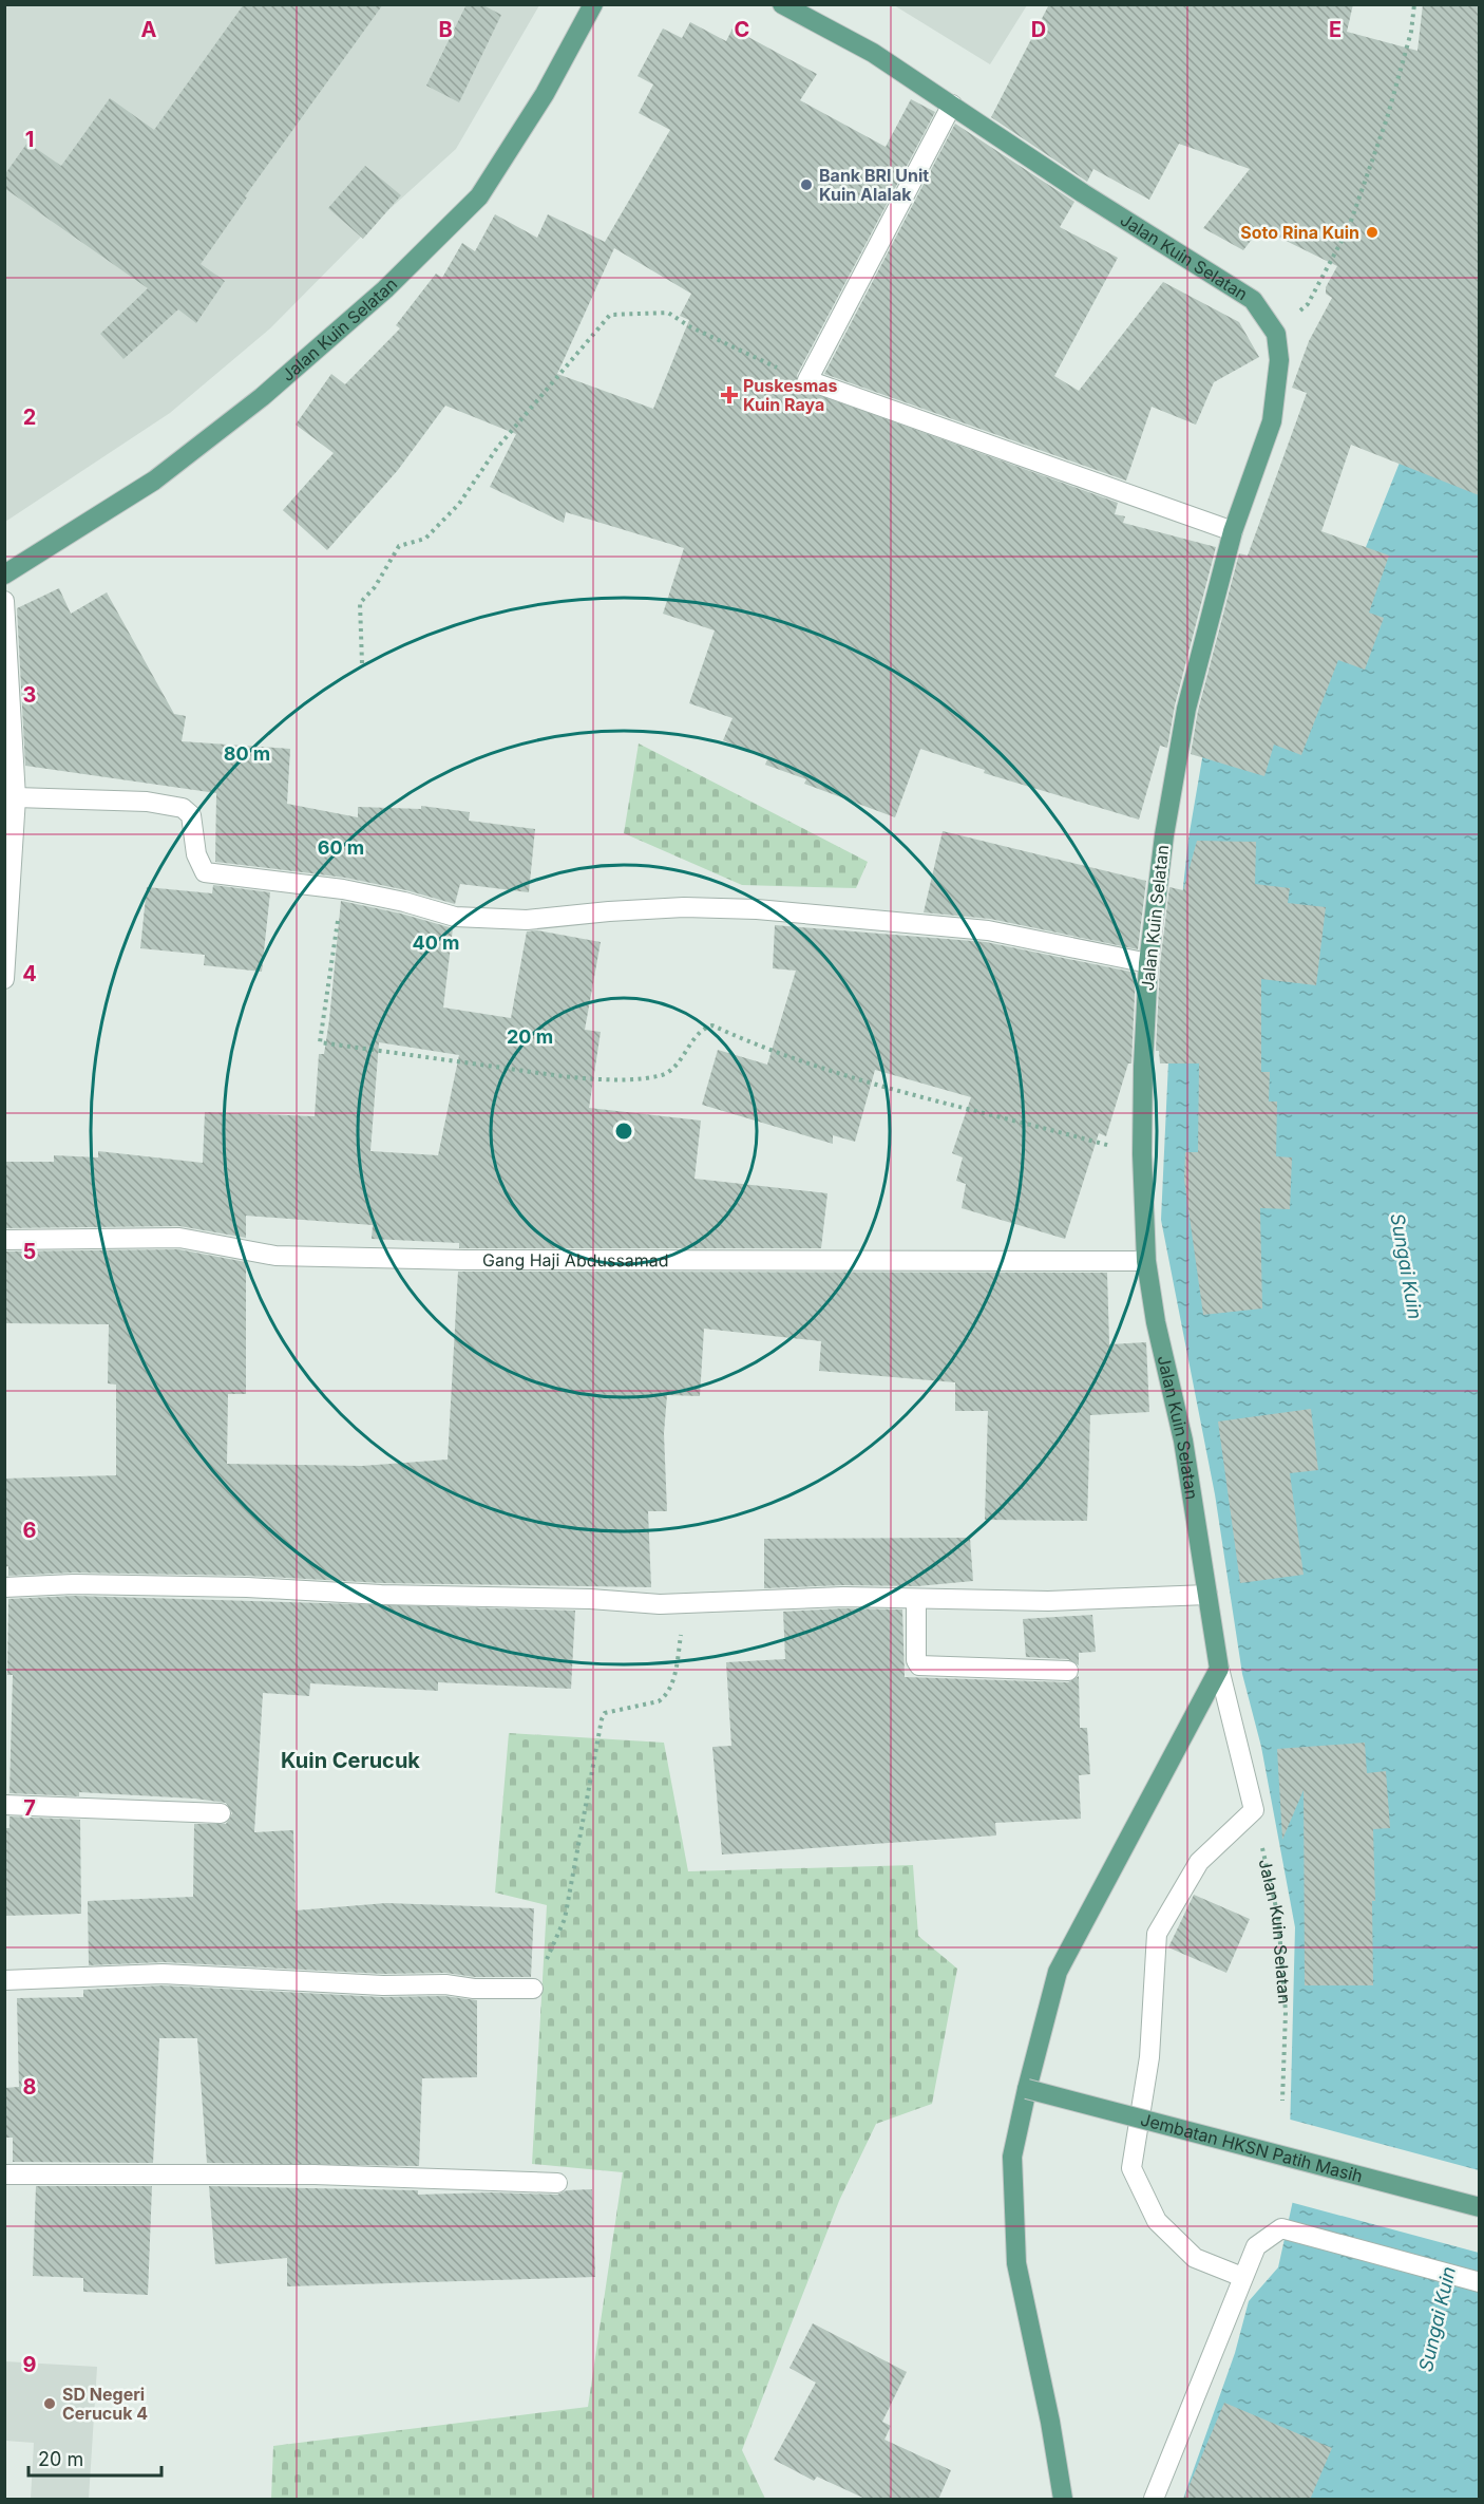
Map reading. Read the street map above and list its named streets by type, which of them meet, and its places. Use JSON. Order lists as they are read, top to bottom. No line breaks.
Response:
{"streets":{"main road":["Jalan Kuin Selatan","Jembatan HKSN Patih Masih"],"street":["Gang Haji Abdussamad"]},"crossings":[["Jalan Kuin Selatan","Gang Haji Abdussamad"]],"districts":["Kuin Cerucuk"],"water":["Sungai Kuin"],"places":{"other":["Bank BRI Unit Kuin Alalak","Soto Rina Kuin","SD Negeri Cerucuk 4"],"health":["Puskesmas Kuin Raya"]},"scale_bar":"20 m","grid":{"columns":["A","B","C","D","E"],"rows":["1","2","3","4","5","6","7","8","9"]},"rings":["80 m","60 m","40 m","20 m"]}
